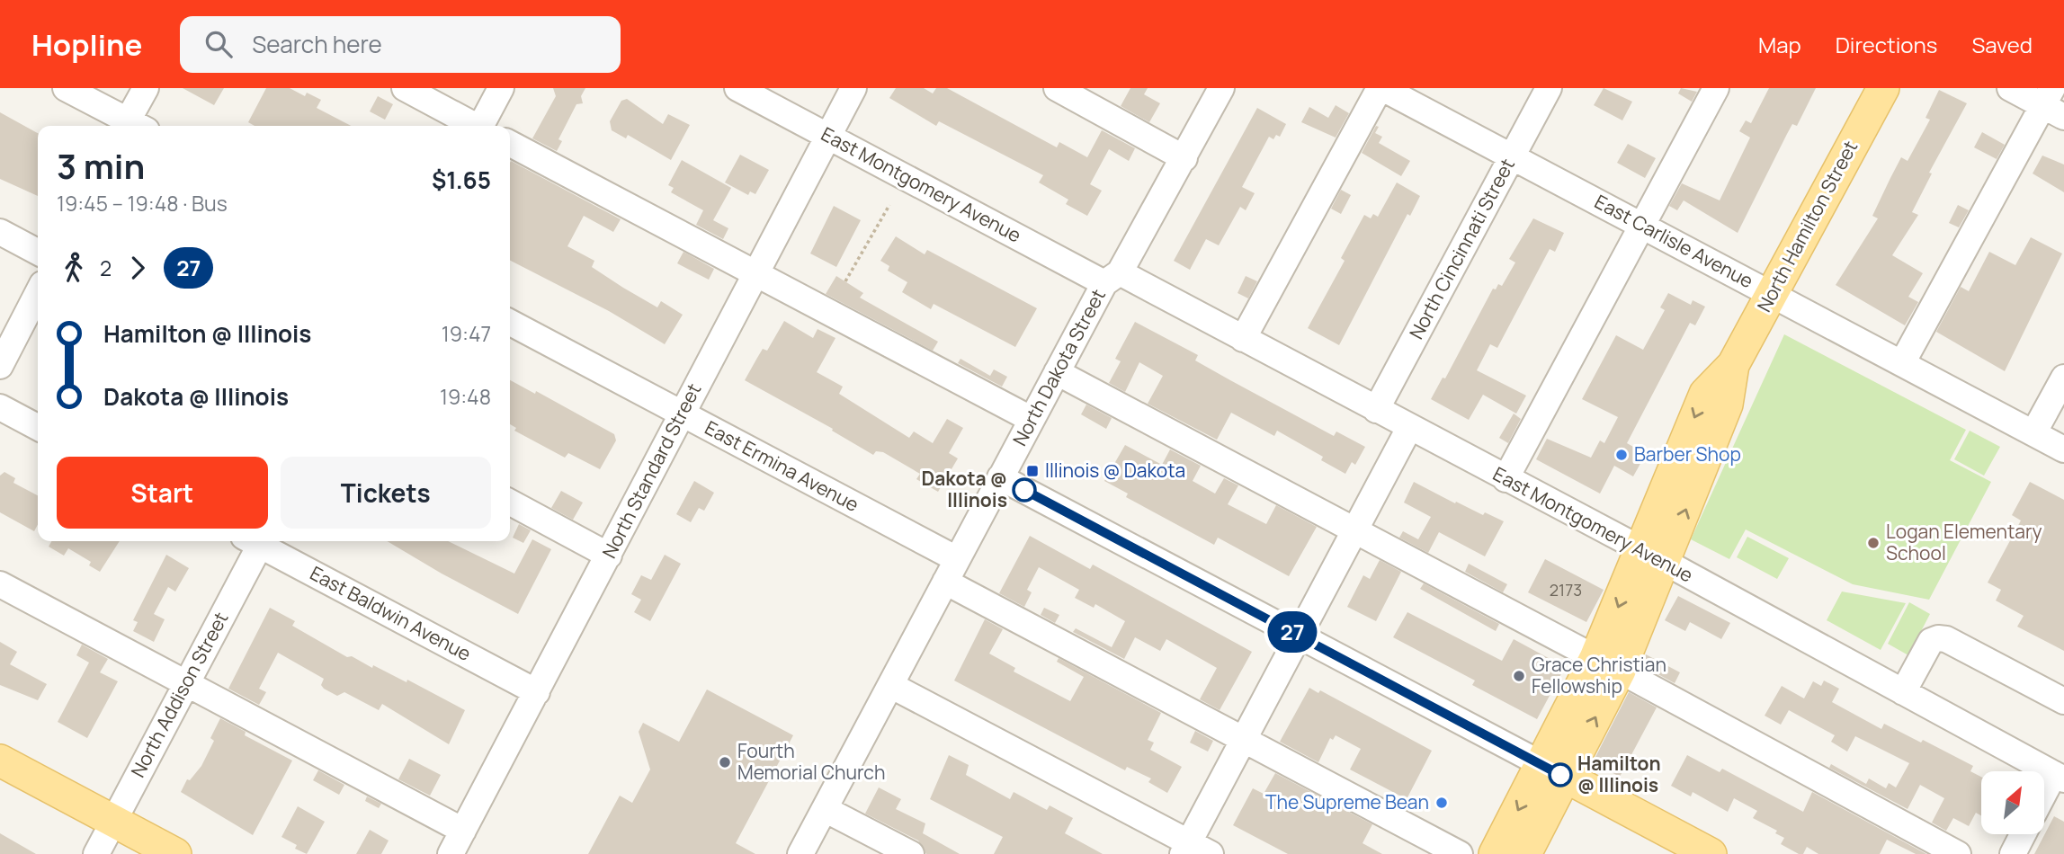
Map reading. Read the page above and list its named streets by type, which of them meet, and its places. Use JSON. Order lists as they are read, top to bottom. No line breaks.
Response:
{"streets":{"main road":["North Hamilton Street"],"street":["East Montgomery Avenue","East Carlisle Avenue","North Cincinnati Street","North Dakota Street","East Ermina Avenue","North Standard Street","East Baldwin Avenue","North Addison Street"]},"crossings":[["East Montgomery Avenue","North Hamilton Street"],["East Montgomery Avenue","North Cincinnati Street"],["East Montgomery Avenue","North Dakota Street"],["East Montgomery Avenue","North Standard Street"],["North Hamilton Street","East Carlisle Avenue"],["East Carlisle Avenue","North Cincinnati Street"],["North Dakota Street","East Ermina Avenue"],["East Ermina Avenue","North Standard Street"],["North Standard Street","East Baldwin Avenue"]],"places":{"other":["Barber Shop","Dakota @ Illinois","Logan Elementary School","Grace Christian Fellowship","Fourth Memorial Church","Hamilton @ Illinois","The Supreme Bean"],"transit":["Illinois @ Dakota"]},"lines":["bus line 27"],"house_numbers":["2173"],"north":"top right","page":{"header":"Hopline","search":"Search here","nav":["Map","Directions","Saved"],"on_map":"27","heading":["3 min","19:45 – 19:48 · Bus","$1.65"],"legs":["2","27"],"list":[{"name":"Hamilton @ Illinois","value":"19:47"},{"name":"Dakota @ Illinois","value":"19:48"}],"buttons":["Start","Tickets"]}}
